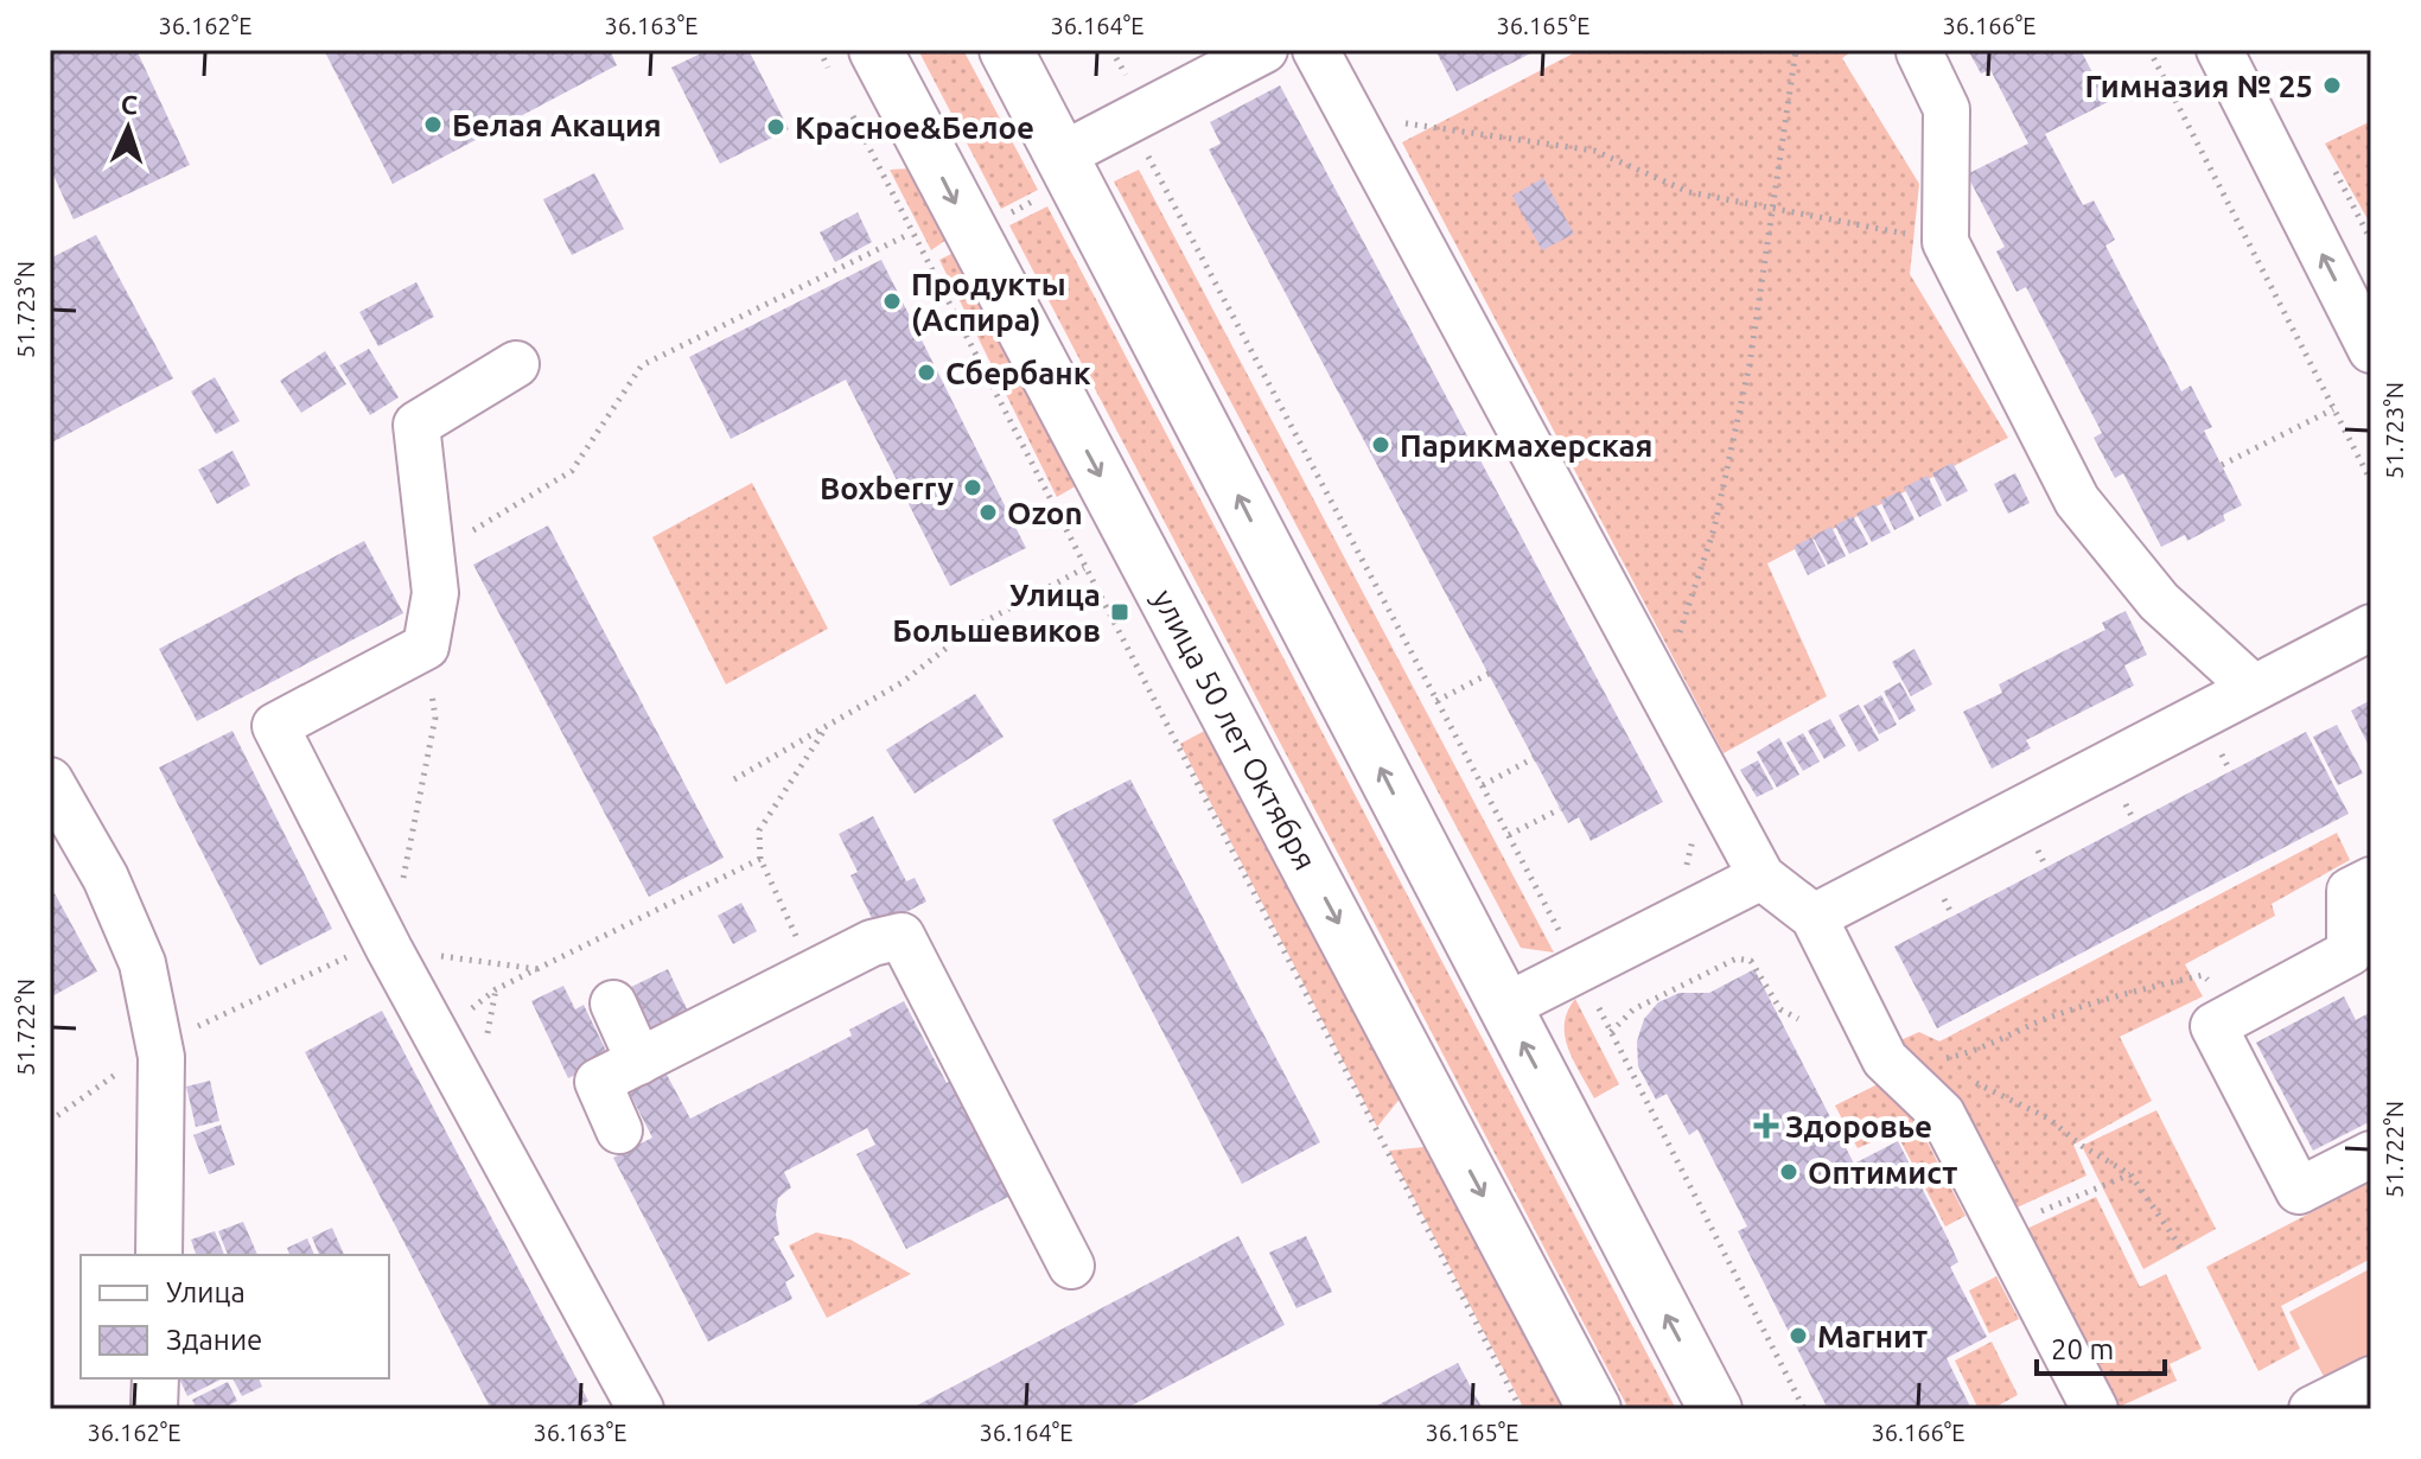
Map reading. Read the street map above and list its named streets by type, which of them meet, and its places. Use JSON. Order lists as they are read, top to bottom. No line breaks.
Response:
{"streets":{"main road":["улица 50 лет Октября"]},"places":{"other":["Гимназия № 25","Белая Акация","Красное&Белое","Продукты (Аспира)","Сбербанк","Парикмахерская","Boxberry","Ozon","Оптимист","Магнит"],"transit":["Улица Большевиков"],"health":["Здоровье"]},"legend":["Улица","Здание"],"scale_bar":"20 m","north":"top","coordinates":["36.162°E","36.163°E","36.164°E","36.165°E","36.166°E","51.723°N","51.722°N"]}
